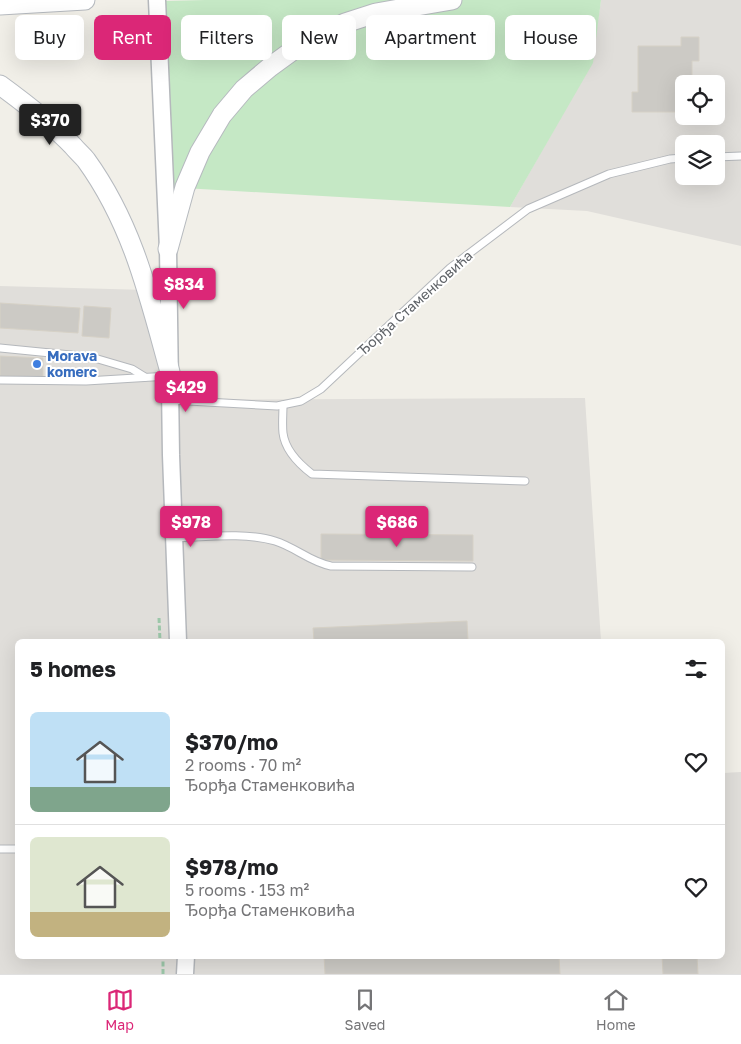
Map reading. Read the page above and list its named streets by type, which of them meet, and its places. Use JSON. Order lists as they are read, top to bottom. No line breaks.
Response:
{"streets":{"lane":["Ђорђа Стаменковића"]},"places":["Morava komerc"],"page":{"chip":["Buy","Rent","Filters","New","Apartment","House"],"price":["$370","$834","$429","$978","$686"],"heading":"5 homes","list":[{"name":"$370/mo","note":"2 rooms · 70 m² · Ђорђа Стаменковића"},{"name":"$978/mo","note":"5 rooms · 153 m² · Ђорђа Стаменковића"}],"tabs":["Map","Saved","Home"]}}
